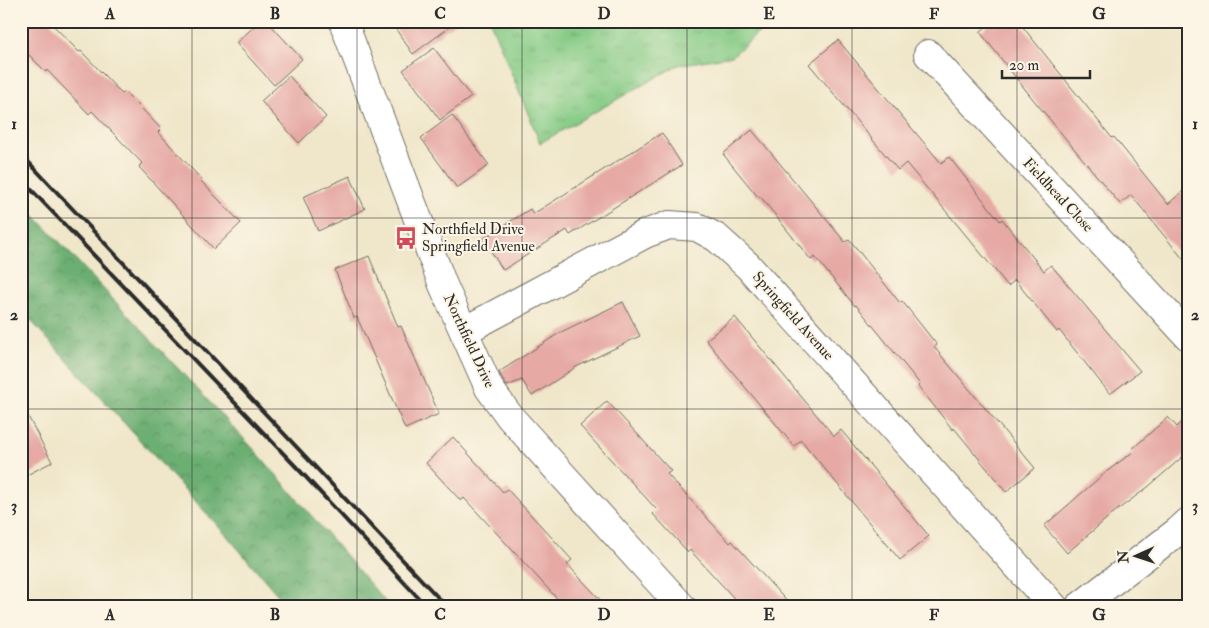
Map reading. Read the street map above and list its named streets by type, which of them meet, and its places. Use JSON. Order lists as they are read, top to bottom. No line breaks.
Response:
{"streets":{"street":["Fieldhead Close","Springfield Avenue","Northfield Drive"]},"crossings":[["Springfield Avenue","Northfield Drive"]],"places":{"bus stop":["Northfield Drive Springfield Avenue"]},"scale_bar":"20 m","north":"left","grid":{"columns":["A","B","C","D","E","F","G"],"rows":["1","2","3"]}}
